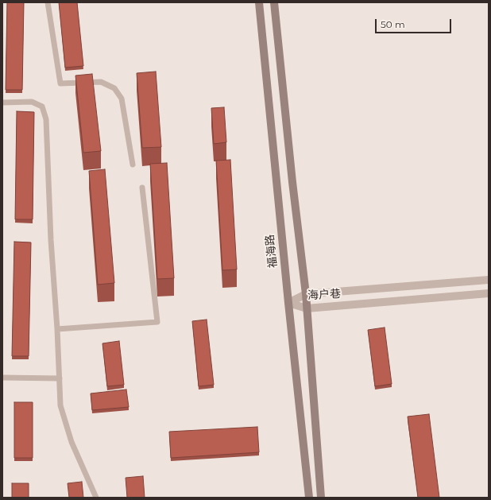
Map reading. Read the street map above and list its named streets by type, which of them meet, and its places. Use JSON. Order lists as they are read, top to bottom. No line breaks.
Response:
{"streets":{"main road":["福海路"],"street":["海户巷"]},"crossings":[["福海路","海户巷"]],"scale_bar":"50 m"}
